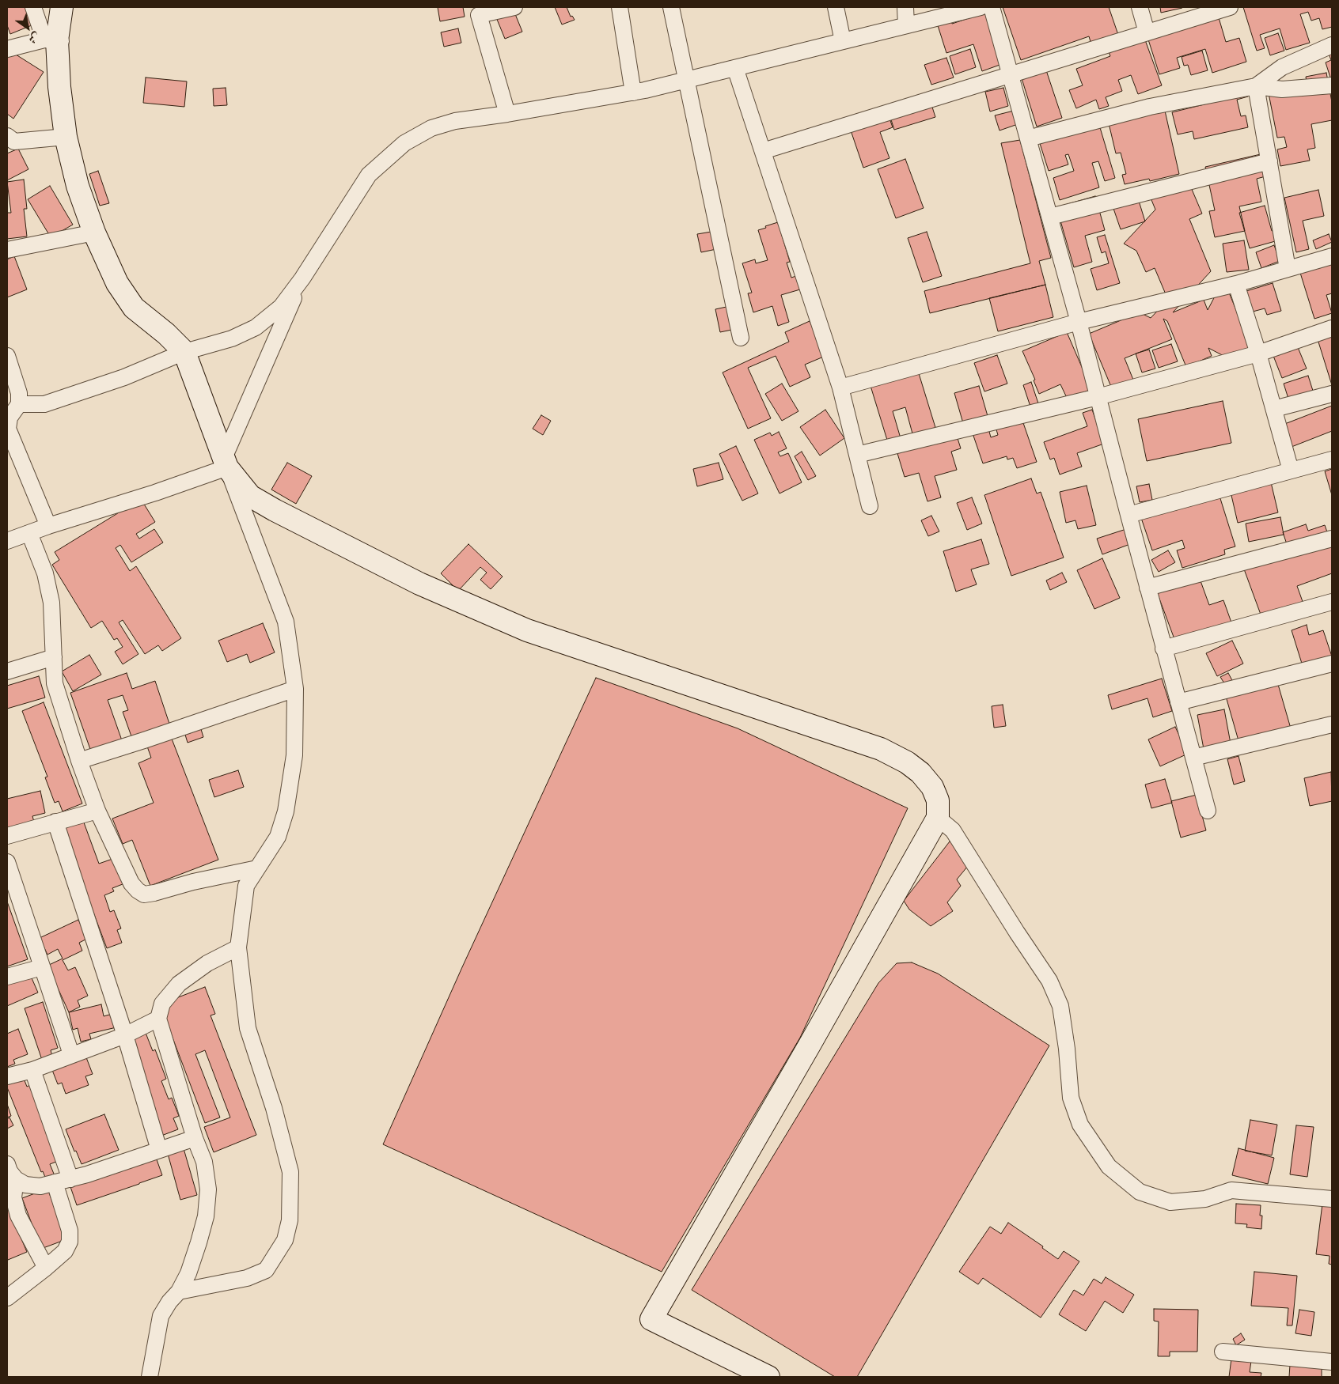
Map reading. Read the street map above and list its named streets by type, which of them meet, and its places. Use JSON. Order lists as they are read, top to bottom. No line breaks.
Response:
{"north":"bottom right"}
